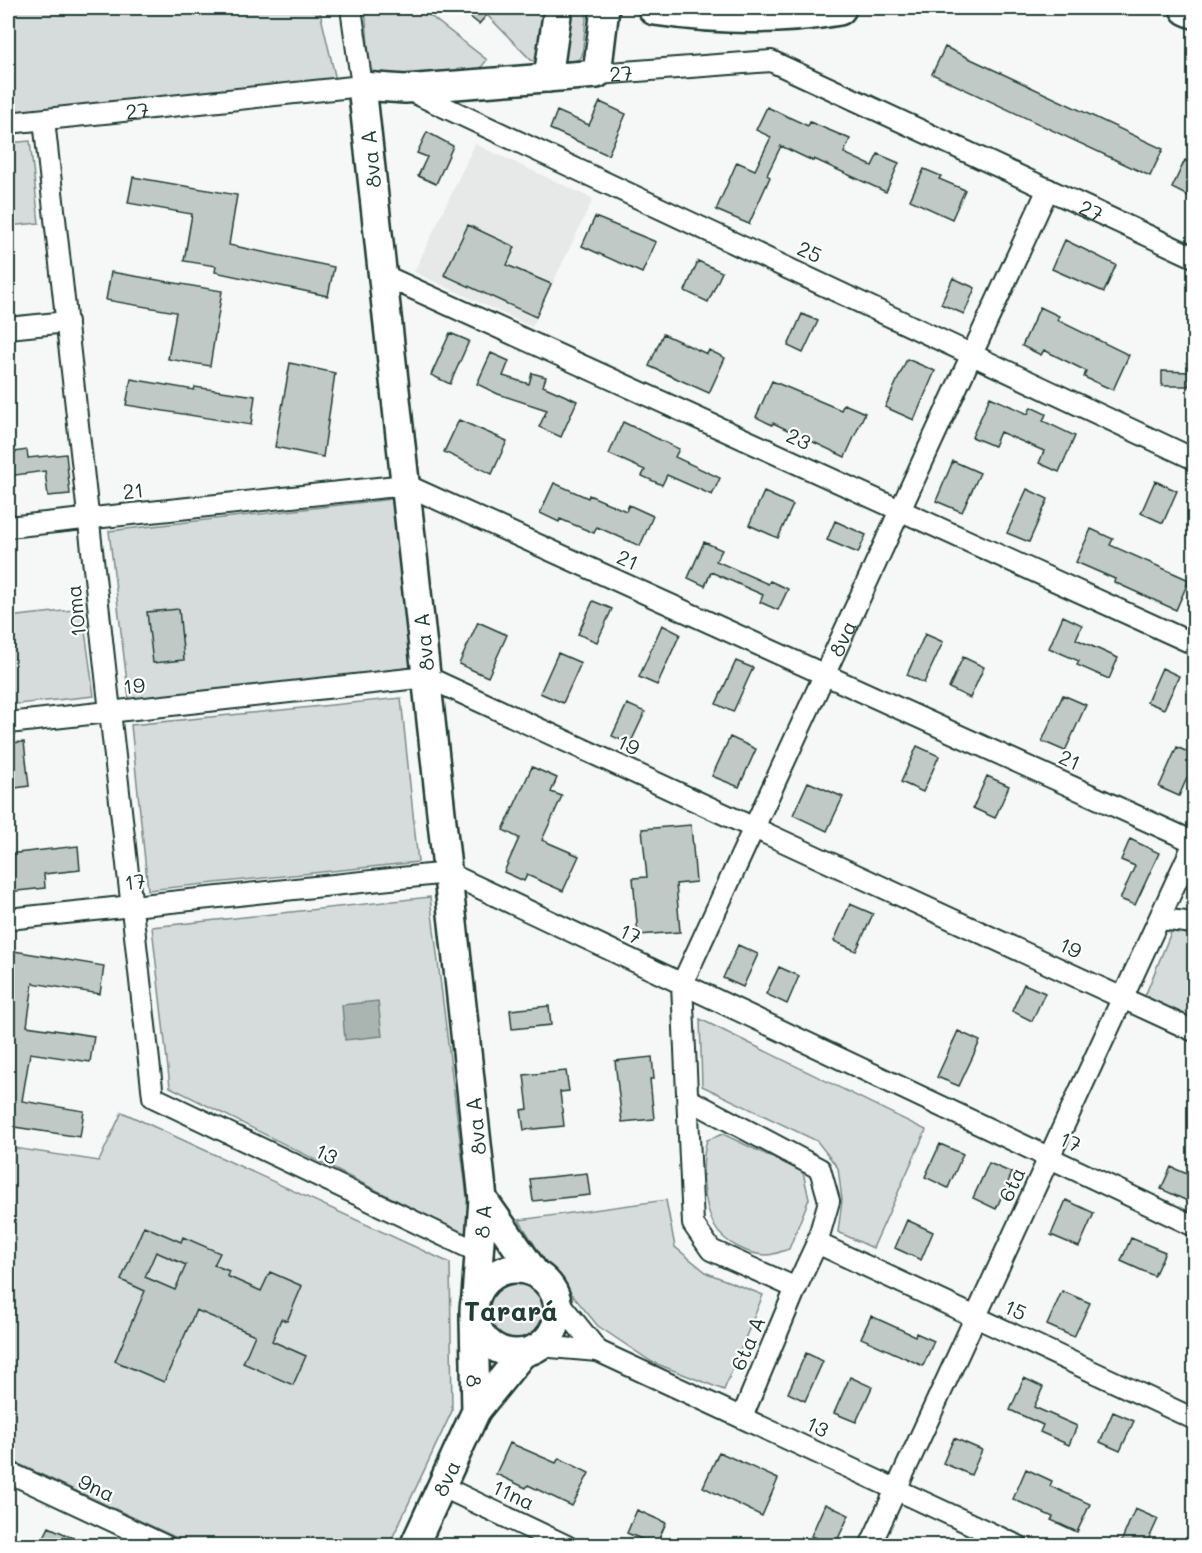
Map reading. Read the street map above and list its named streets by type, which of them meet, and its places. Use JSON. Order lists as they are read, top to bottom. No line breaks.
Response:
{"streets":{"street":["27","8va A","25","23","21","10ma","8va","19","17","13","6ta","8 A","15","6ta A","8","9na","11na"]},"crossings":[["27","8va A"],["27","25"],["27","10ma"],["27","8va"],["8va A","23"],["8va A","21"],["8va A","19"],["8va A","17"],["8va A","8 A"],["25","8va"],["23","8va"],["21","10ma"],["21","8va"],["21","6ta"],["10ma","19"],["10ma","17"],["10ma","13"],["8va","19"],["8va","17"],["8va","6ta A"],["8va","8"],["8va","11na"],["19","6ta"],["17","6ta"],["13","6ta"],["13","8 A"],["13","6ta A"],["13","8"],["6ta","15"],["8 A","8"],["15","6ta A"]],"districts":["Tarará"]}
